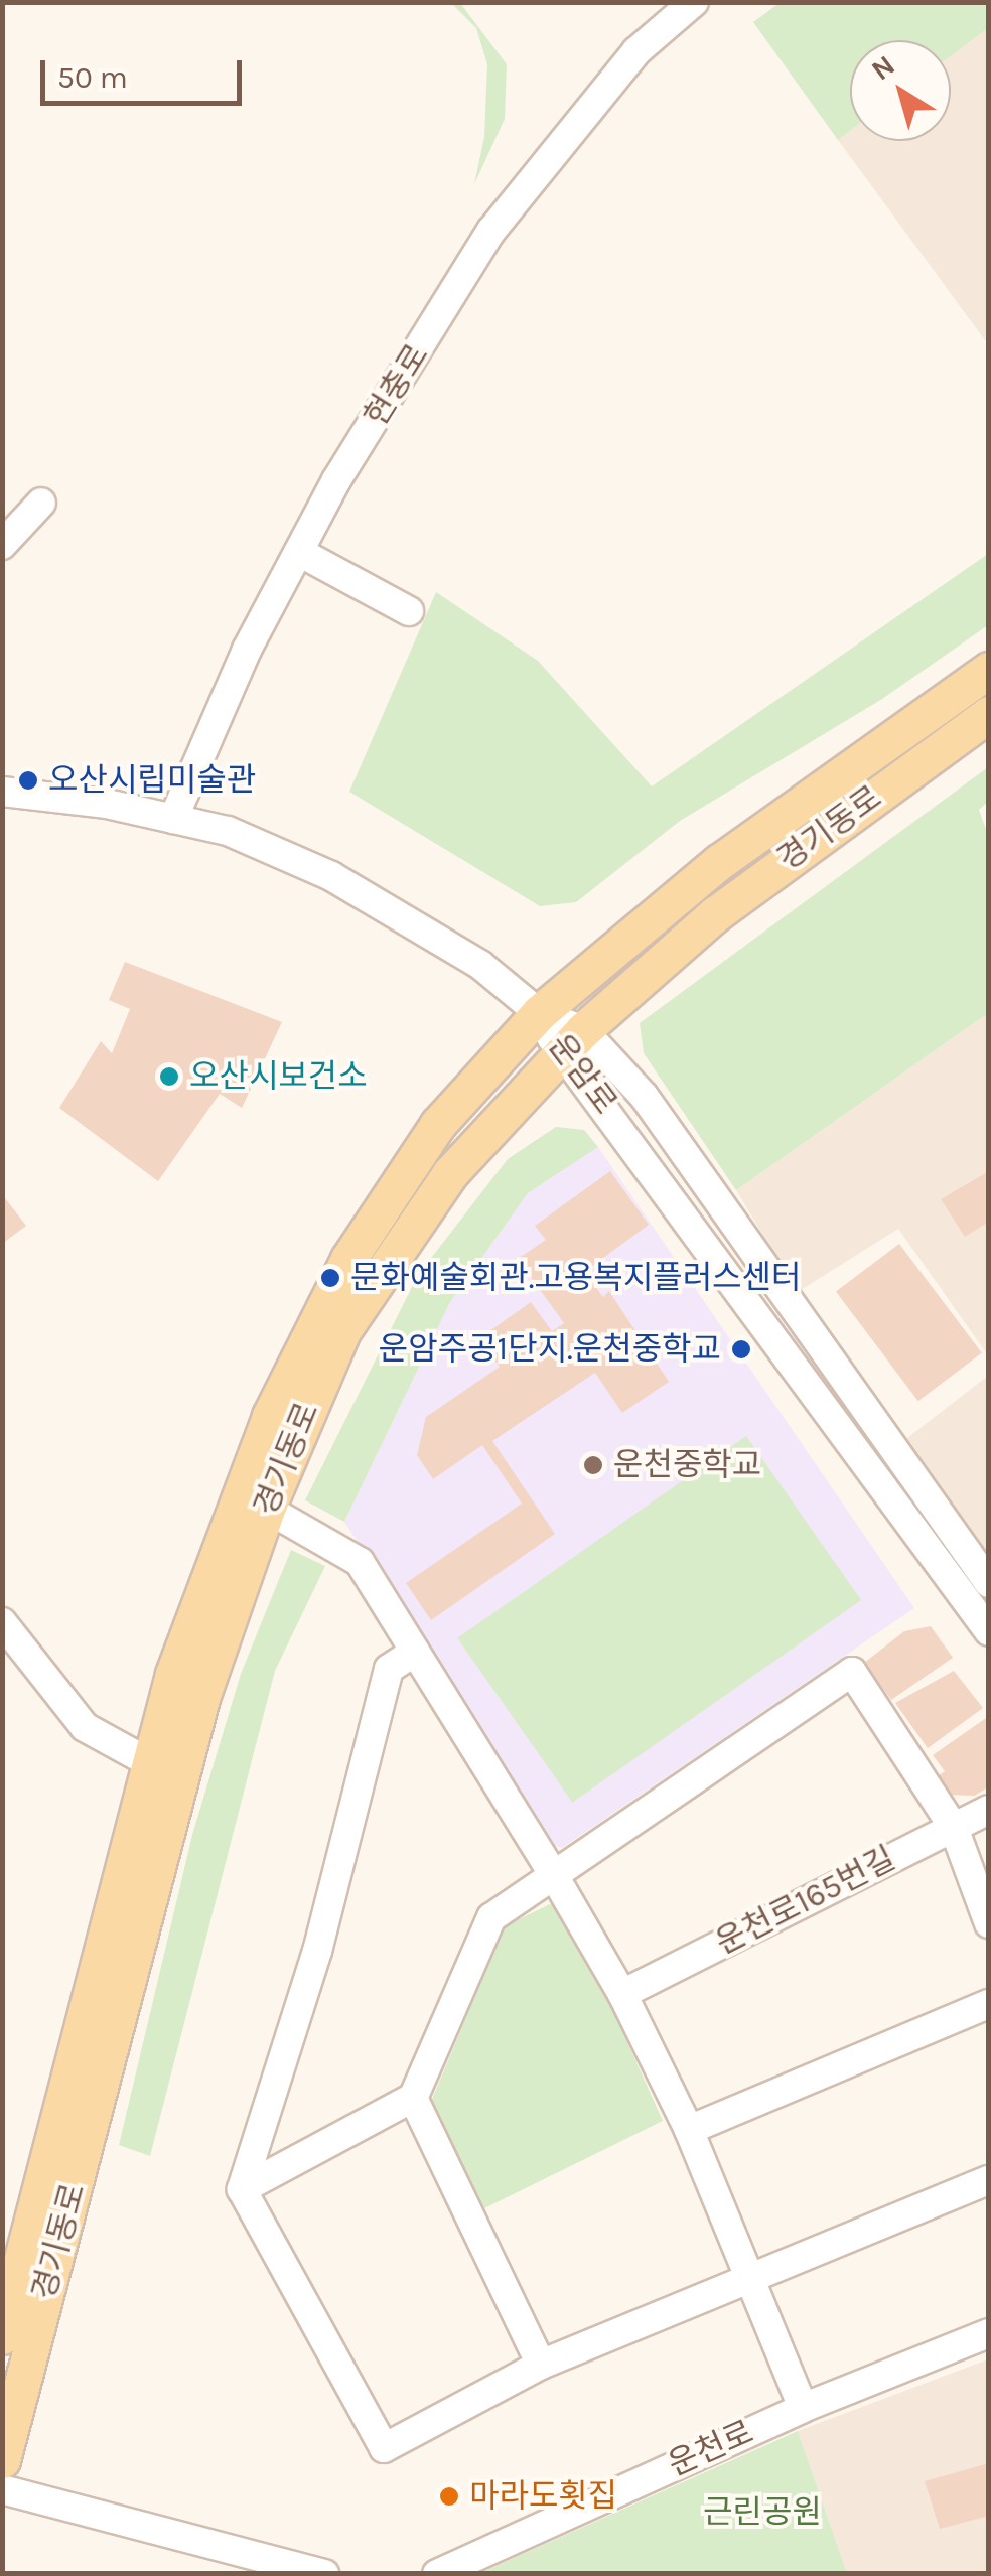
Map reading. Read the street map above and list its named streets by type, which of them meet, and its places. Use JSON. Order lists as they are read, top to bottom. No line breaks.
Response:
{"streets":{"main road":["경기동로"],"street":["현충로","운암로","운천로165번길","운천로"]},"crossings":[["경기동로","운암로"]],"parks":["근린공원"],"places":["오산시립미술관","오산시보건소","문화예술회관.고용복지플러스센터","운암주공1단지.운천중학교","운천중학교","마라도횟집"],"scale_bar":"50 m","north":"top left"}
